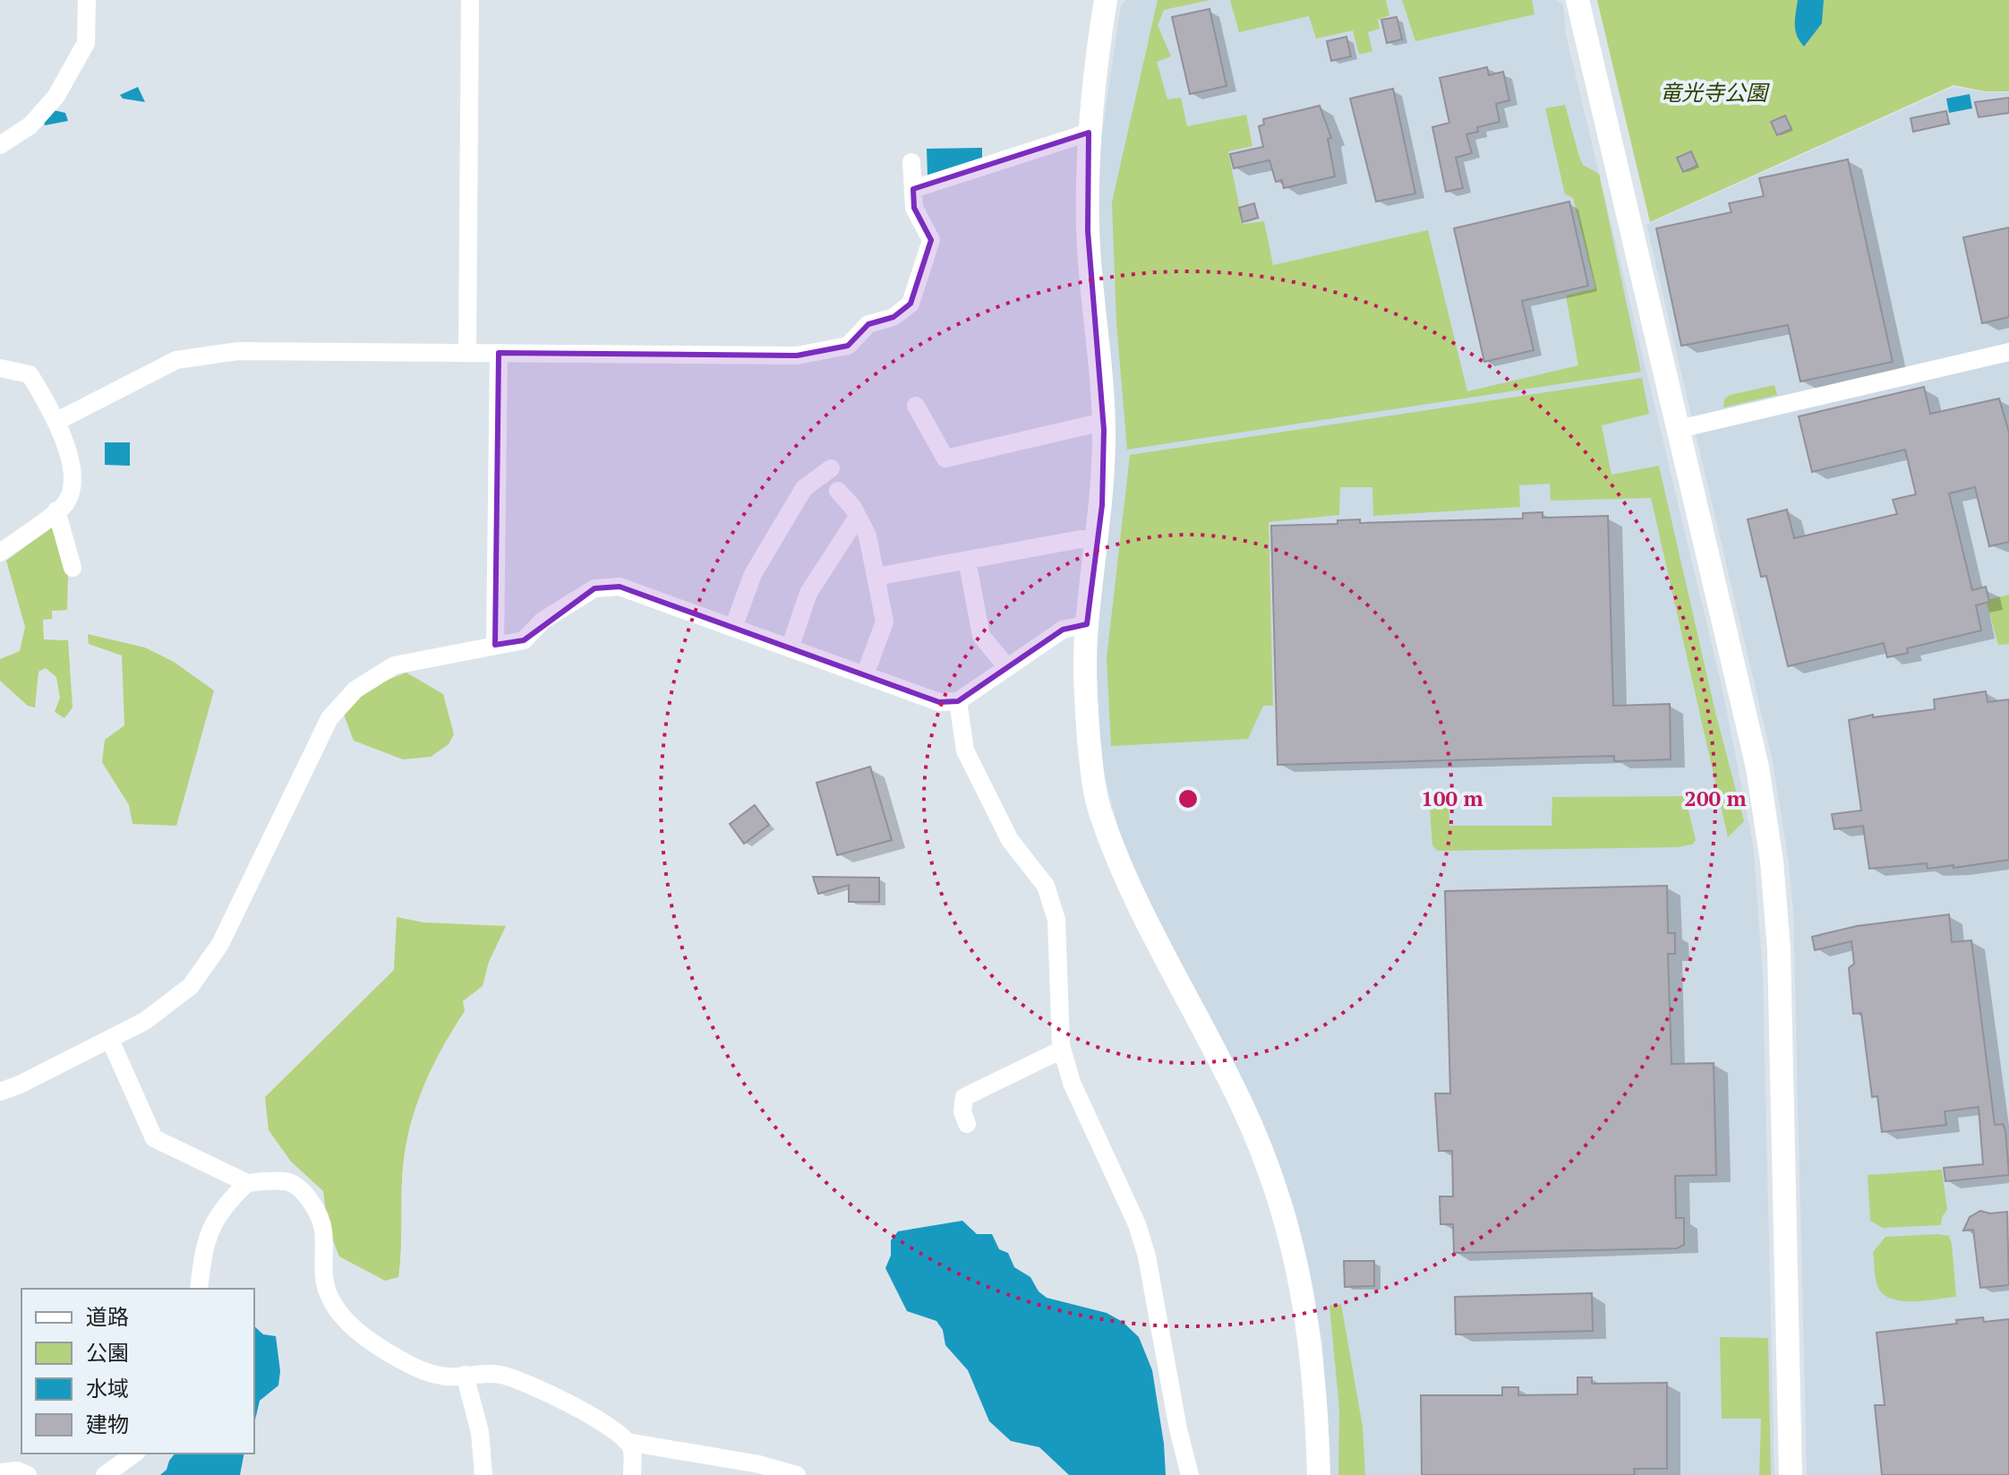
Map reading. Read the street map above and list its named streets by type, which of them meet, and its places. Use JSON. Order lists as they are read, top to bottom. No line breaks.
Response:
{"parks":["竜光寺公園"],"legend":["道路","公園","水域","建物"],"rings":["100 m","200 m"]}
